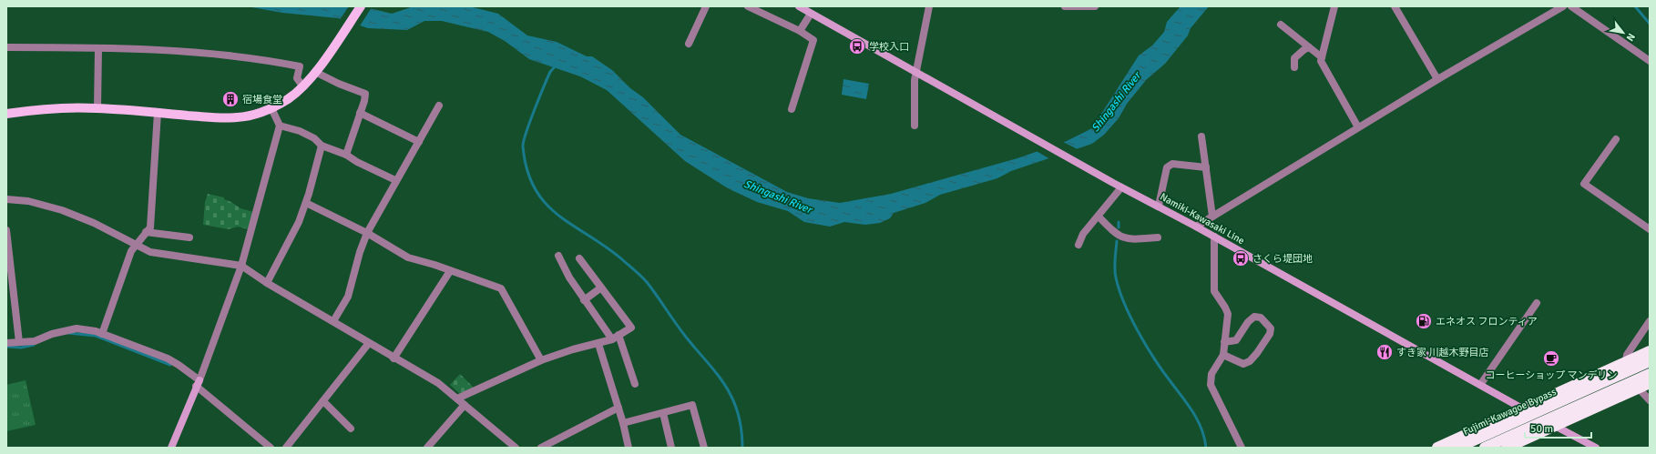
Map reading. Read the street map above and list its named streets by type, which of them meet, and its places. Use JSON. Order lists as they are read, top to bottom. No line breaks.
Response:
{"streets":{"highway":["Fujimi-Kawagoe Bypass"],"main road":["Namiki-Kawasaki Line"]},"water":["Shingashi River"],"places":{"bus stop":["学校入口","さくら堤団地"],"building":["宿場食堂"],"fuel station":["エネオス フロンティア"],"restaurant":["すき家 川越木野目店"],"cafe":["コーヒーショップ マンデリン"]},"scale_bar":"50 m","north":"bottom right"}
